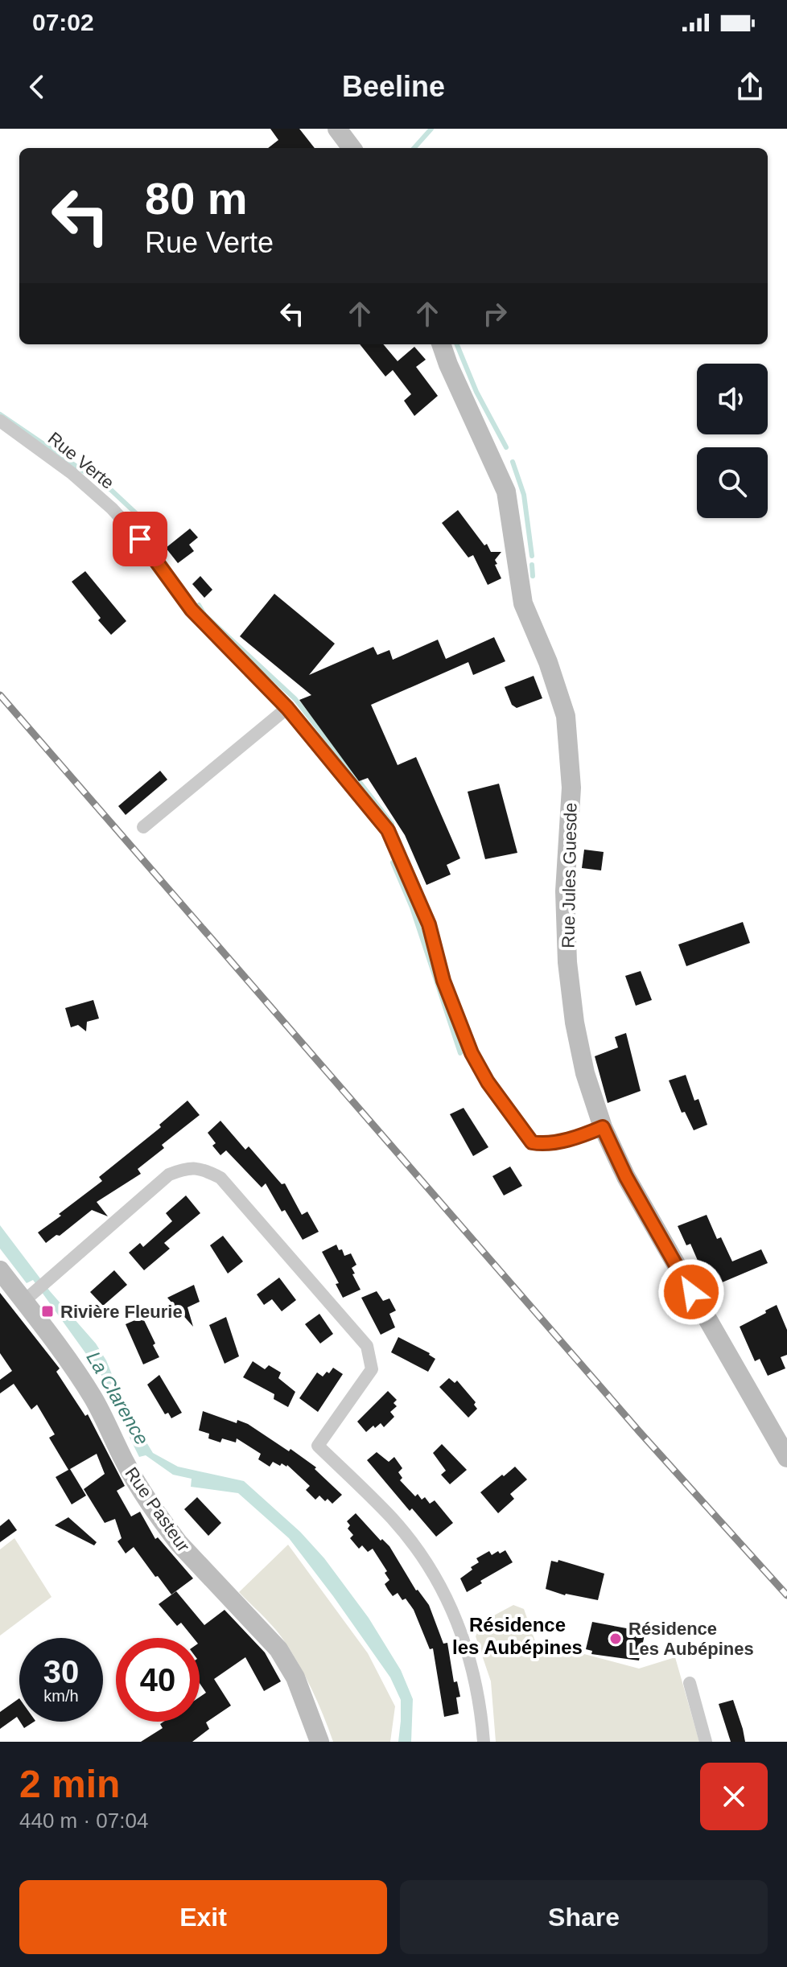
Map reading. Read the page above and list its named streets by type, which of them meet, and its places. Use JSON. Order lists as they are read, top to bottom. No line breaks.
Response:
{"streets":{"street":["Rue Verte","Rue Jules Guesde","Rue Pasteur"]},"crossings":[["Rue Verte","Rue Jules Guesde"]],"districts":["Résidence les Aubépines"],"water":["La Clarence"],"places":{"transit":["Rivière Fleurie"],"other":["Résidence Les Aubépines"]},"page":{"status":"07:02","header":"Beeline","turn":["80 m","Rue Verte"],"speed":"30 km/h","limit":"40","heading":["2 min","440 m · 07:04"],"buttons":["Exit","Share"]}}
